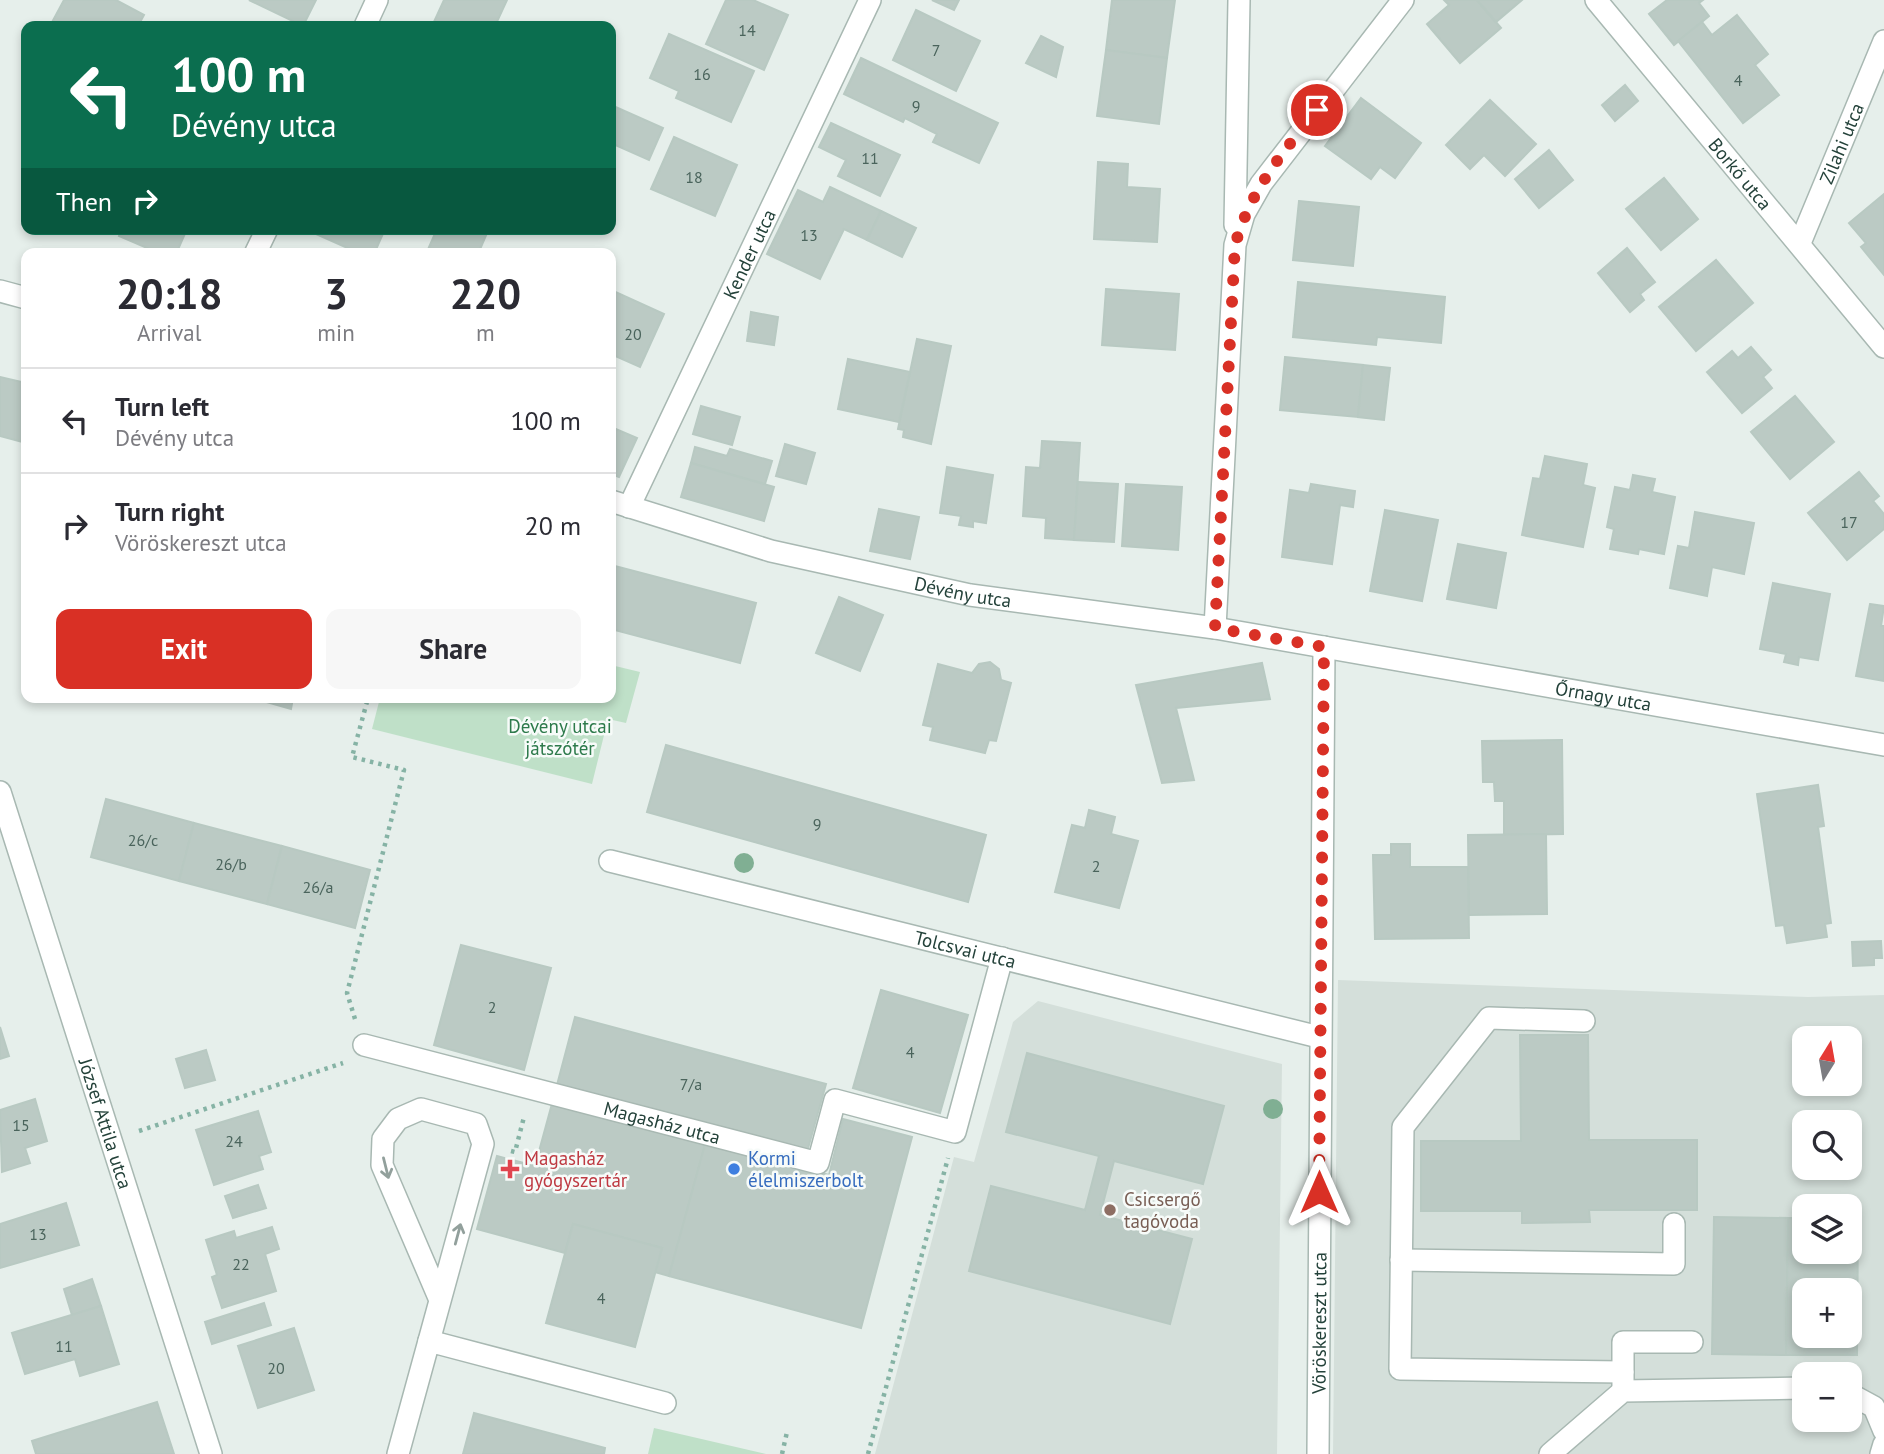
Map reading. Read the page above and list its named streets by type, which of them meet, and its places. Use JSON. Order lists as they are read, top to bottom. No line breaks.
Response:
{"streets":{"street":["Zilahi utca","Borkő utca","Kender utca","Dévény utca","Őrnagy utca","Tolcsvai utca","Magasház utca","József Attila utca","Vöröskereszt utca"]},"crossings":[["Zilahi utca","Borkő utca"],["Kender utca","Dévény utca"],["Dévény utca","Őrnagy utca"],["Dévény utca","Vöröskereszt utca"],["Őrnagy utca","Vöröskereszt utca"],["Tolcsvai utca","Vöröskereszt utca"]],"parks":["Dévény utcai játszótér"],"places":{"health":["Magasház gyógyszertár"],"other":["Kormi élelmiszerbolt","Csicsergő tagóvoda"]},"house_numbers":["14","7","16","4","9","11","18","13","20","17","9","26/c","26/b","2","26/a","2","4","7/a","15","24","13","22","4","11","20"],"north":"top","page":{"turn":["100 m","Dévény utca"],"then":"Then","eta":["20:18","Arrival","3","min","220","m"],"list":[{"name":"Turn left","note":"Dévény utca","value":"100 m"},{"name":"Turn right","note":"Vöröskereszt utca","value":"20 m"}],"buttons":["Exit","Share"],"map_buttons":["+","−"]}}
